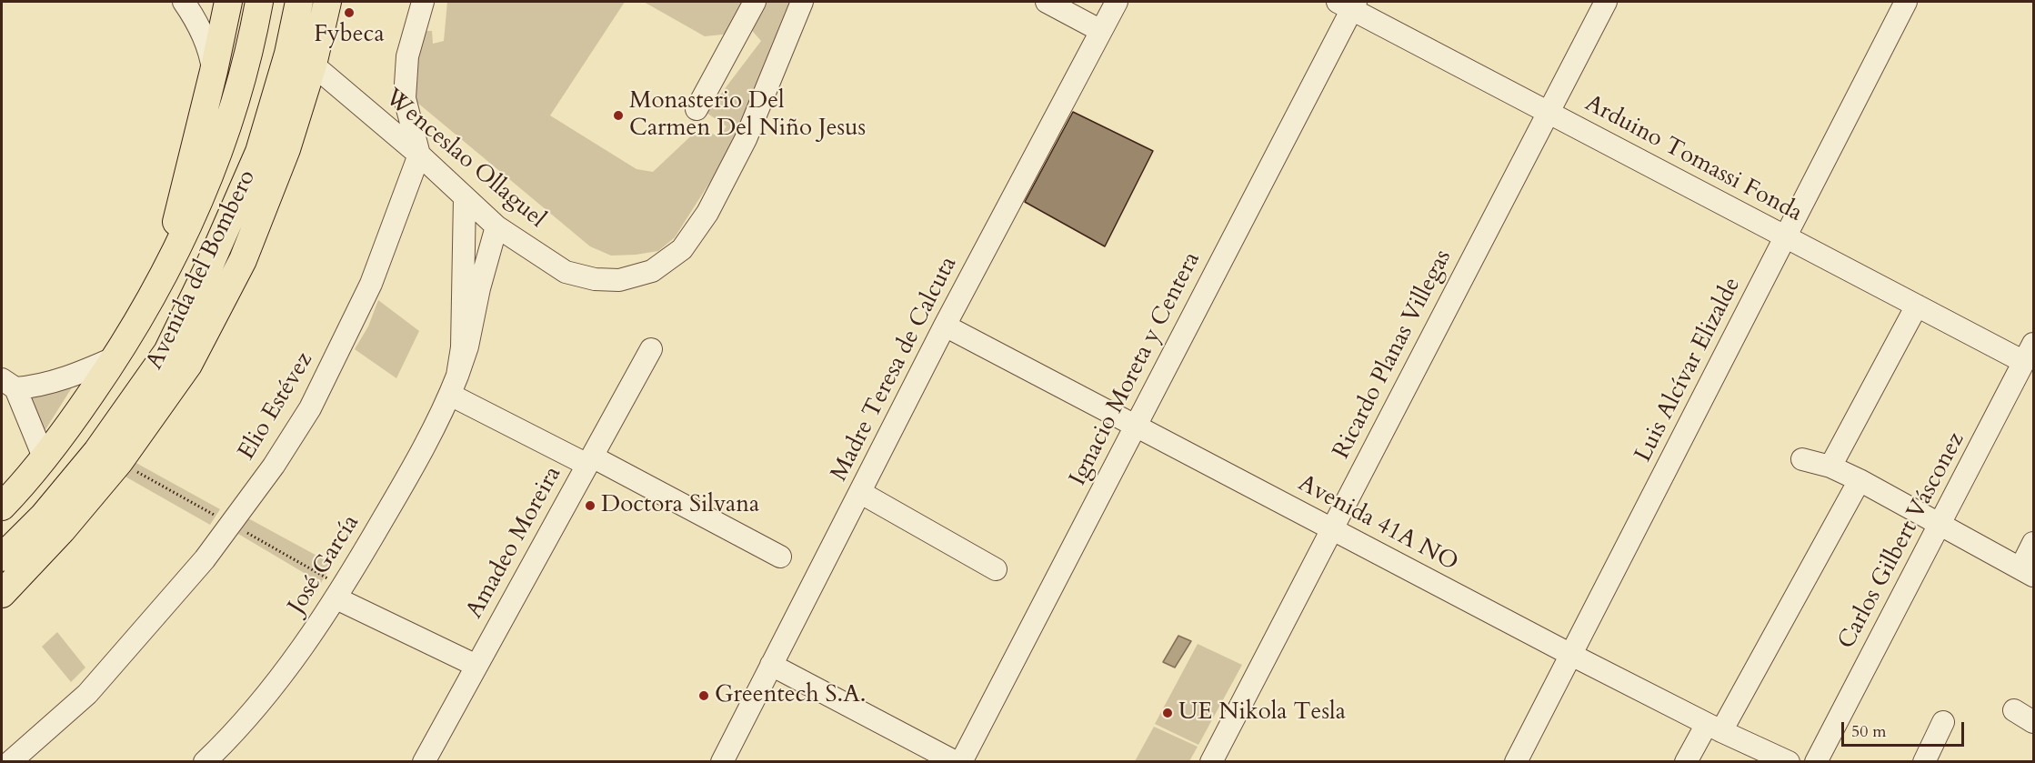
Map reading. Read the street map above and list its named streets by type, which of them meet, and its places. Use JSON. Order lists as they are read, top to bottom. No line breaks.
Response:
{"streets":{"main road":["Avenida del Bombero"],"street":["Wenceslao Ollaguel","Arduino Tomassi Fonda","Ricardo Planas Villegas","Madre Teresa de Calcuta","Ignacio Moreta y Centera","Luis Alcívar Elizalde","Elio Estévez","Avenida 41A NO","Carlos Gilbert Vásconez","Amadeo Moreira","José García"]},"crossings":[["Wenceslao Ollaguel","Avenida del Bombero"],["Wenceslao Ollaguel","Elio Estévez"],["Wenceslao Ollaguel","José García"],["Arduino Tomassi Fonda","Ricardo Planas Villegas"],["Arduino Tomassi Fonda","Ignacio Moreta y Centera"],["Arduino Tomassi Fonda","Luis Alcívar Elizalde"],["Arduino Tomassi Fonda","Carlos Gilbert Vásconez"],["Ricardo Planas Villegas","Avenida 41A NO"],["Madre Teresa de Calcuta","Avenida 41A NO"],["Ignacio Moreta y Centera","Avenida 41A NO"],["Luis Alcívar Elizalde","Avenida 41A NO"]],"places":["Fybeca","Monasterio Del Carmen Del Niño Jesus","Doctora Silvana","Greentech S.A.","UE Nikola Tesla"],"scale_bar":"50 m"}
